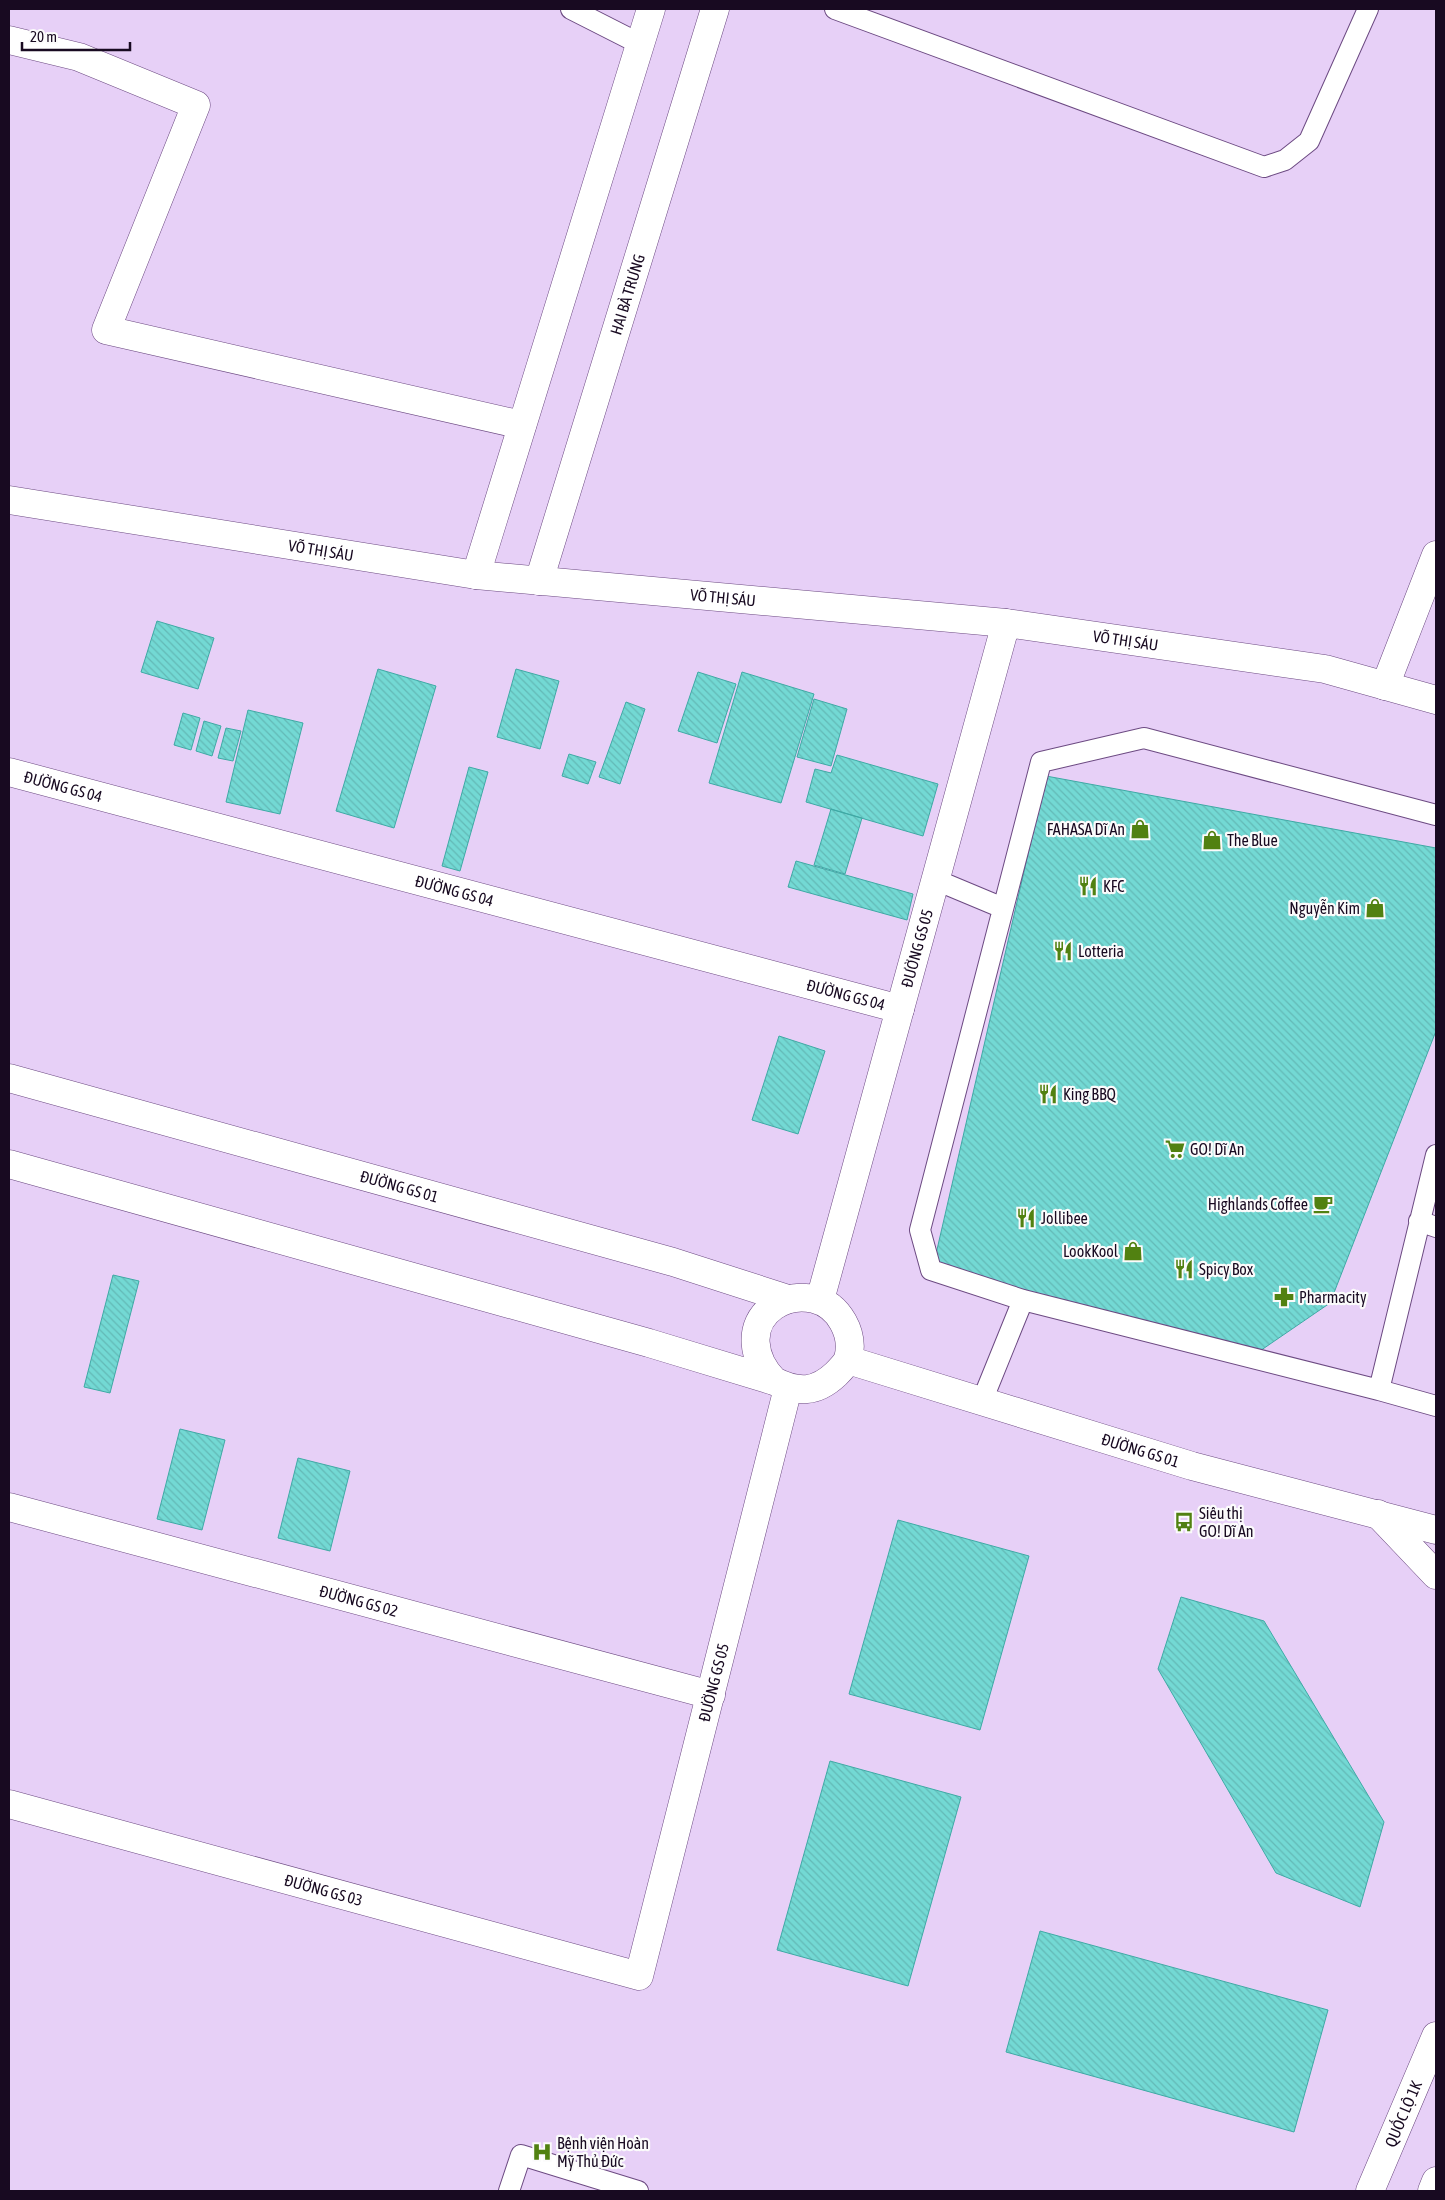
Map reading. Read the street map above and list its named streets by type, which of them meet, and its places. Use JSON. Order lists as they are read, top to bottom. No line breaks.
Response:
{"streets":{"street":["HAI BÀ TRƯNG","VÕ THỊ SÁU","ĐƯỜNG GS 04","ĐƯỜNG GS 05","ĐƯỜNG GS 01","ĐƯỜNG GS 02","ĐƯỜNG GS 03","QUỐC LỘ 1K"]},"crossings":[["HAI BÀ TRƯNG","VÕ THỊ SÁU"],["VÕ THỊ SÁU","ĐƯỜNG GS 05"],["ĐƯỜNG GS 04","ĐƯỜNG GS 05"],["ĐƯỜNG GS 05","ĐƯỜNG GS 01"],["ĐƯỜNG GS 05","ĐƯỜNG GS 02"],["ĐƯỜNG GS 05","ĐƯỜNG GS 03"]],"places":{"shop":["FAHASA Dĩ An","The Blue","Nguyễn Kim","LookKool"],"restaurant":["KFC","Lotteria","King BBQ","Jollibee","Spicy Box"],"supermarket":["GO! Dĩ An"],"cafe":["Highlands Coffee"],"pharmacy":["Pharmacity"],"bus stop":["Siêu thị GO! Dĩ An"],"hospital":["Bệnh viện Hoàn Mỹ Thủ Đức"]},"scale_bar":"20 m"}
